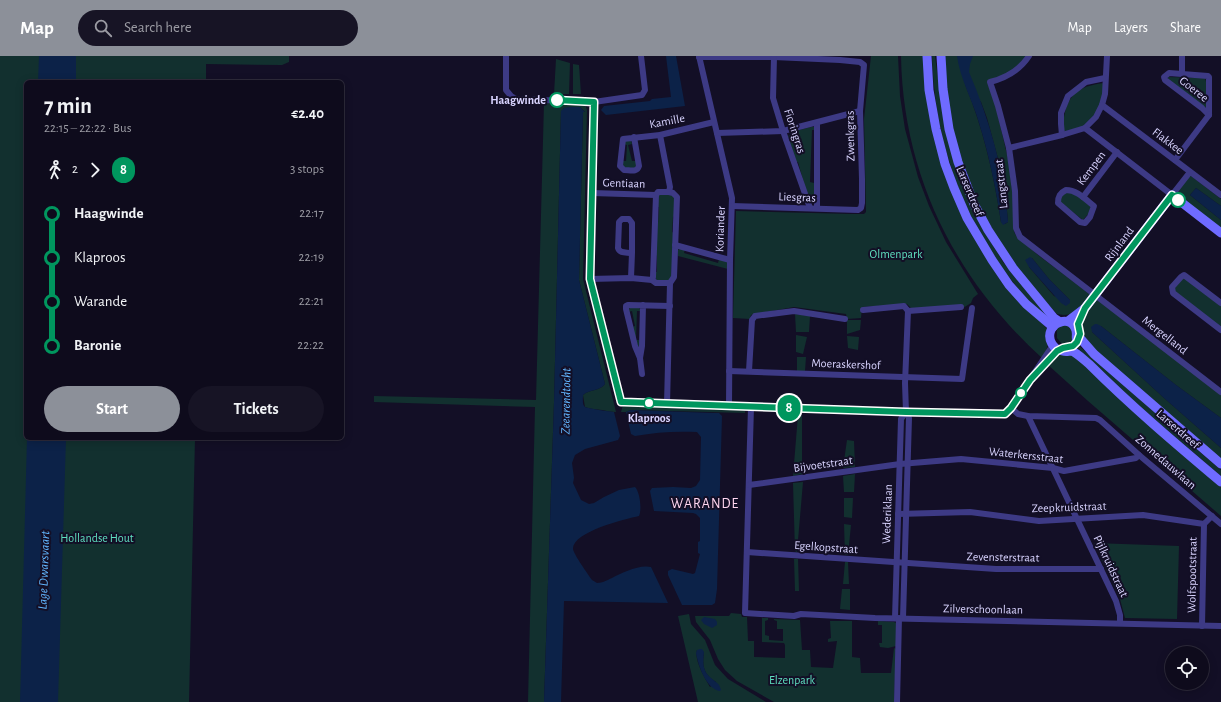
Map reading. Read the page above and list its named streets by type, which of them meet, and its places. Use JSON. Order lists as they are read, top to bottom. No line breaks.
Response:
{"streets":{"main road":["Larserdreef","Rijnland"],"street":["Goeree","Kamille","Fioringras","Zwenkgras","Flakkee","Kempen","Gentiaan","Langstraat","Liesgras","Koriander","Mergelland","Moeraskershof","Waterkersstraat","Zonnedauwlaan","Bijvoetstraat","Zeepkruidstraat","Wederiklaan","Egelkopstraat","Zevensterstraat","Pijlkruidstraat","Wolfspootstraat","Zilverschoonlaan"]},"crossings":[["Goeree","Flakkee"],["Kamille","Koriander"],["Fioringras","Zwenkgras"],["Fioringras","Liesgras"],["Zwenkgras","Liesgras"],["Flakkee","Rijnland"],["Langstraat","Rijnland"],["Langstraat","Mergelland"],["Larserdreef","Rijnland"],["Liesgras","Koriander"],["Koriander","Moeraskershof"],["Rijnland","Mergelland"],["Moeraskershof","Wederiklaan"],["Waterkersstraat","Zonnedauwlaan"],["Waterkersstraat","Bijvoetstraat"],["Waterkersstraat","Wederiklaan"],["Waterkersstraat","Pijlkruidstraat"],["Zonnedauwlaan","Pijlkruidstraat"],["Bijvoetstraat","Wederiklaan"],["Zeepkruidstraat","Wederiklaan"],["Zeepkruidstraat","Pijlkruidstraat"],["Zeepkruidstraat","Wolfspootstraat"],["Wederiklaan","Egelkopstraat"],["Wederiklaan","Zevensterstraat"],["Wederiklaan","Zilverschoonlaan"],["Egelkopstraat","Zevensterstraat"],["Egelkopstraat","Zilverschoonlaan"],["Zevensterstraat","Pijlkruidstraat"],["Pijlkruidstraat","Zilverschoonlaan"],["Wolfspootstraat","Zilverschoonlaan"]],"districts":["WARANDE"],"water":["Zeearendtocht","Lage Dwarsvaart"],"parks":["Olmenpark","Hollandse Hout","Elzenpark"],"places":["Haagwinde","Klaproos"],"lines":["bus line 8"],"page":{"header":"Map","search":"Search here","nav":["Map","Layers","Share"],"on_map":"8","heading":["7 min","22:15 – 22:22 · Bus","€2.40"],"legs":["2","8","3 stops"],"list":[{"name":"Haagwinde","value":"22:17"},{"name":"Klaproos","value":"22:19"},{"name":"Warande","value":"22:21"},{"name":"Baronie","value":"22:22"}],"buttons":["Start","Tickets"]}}
